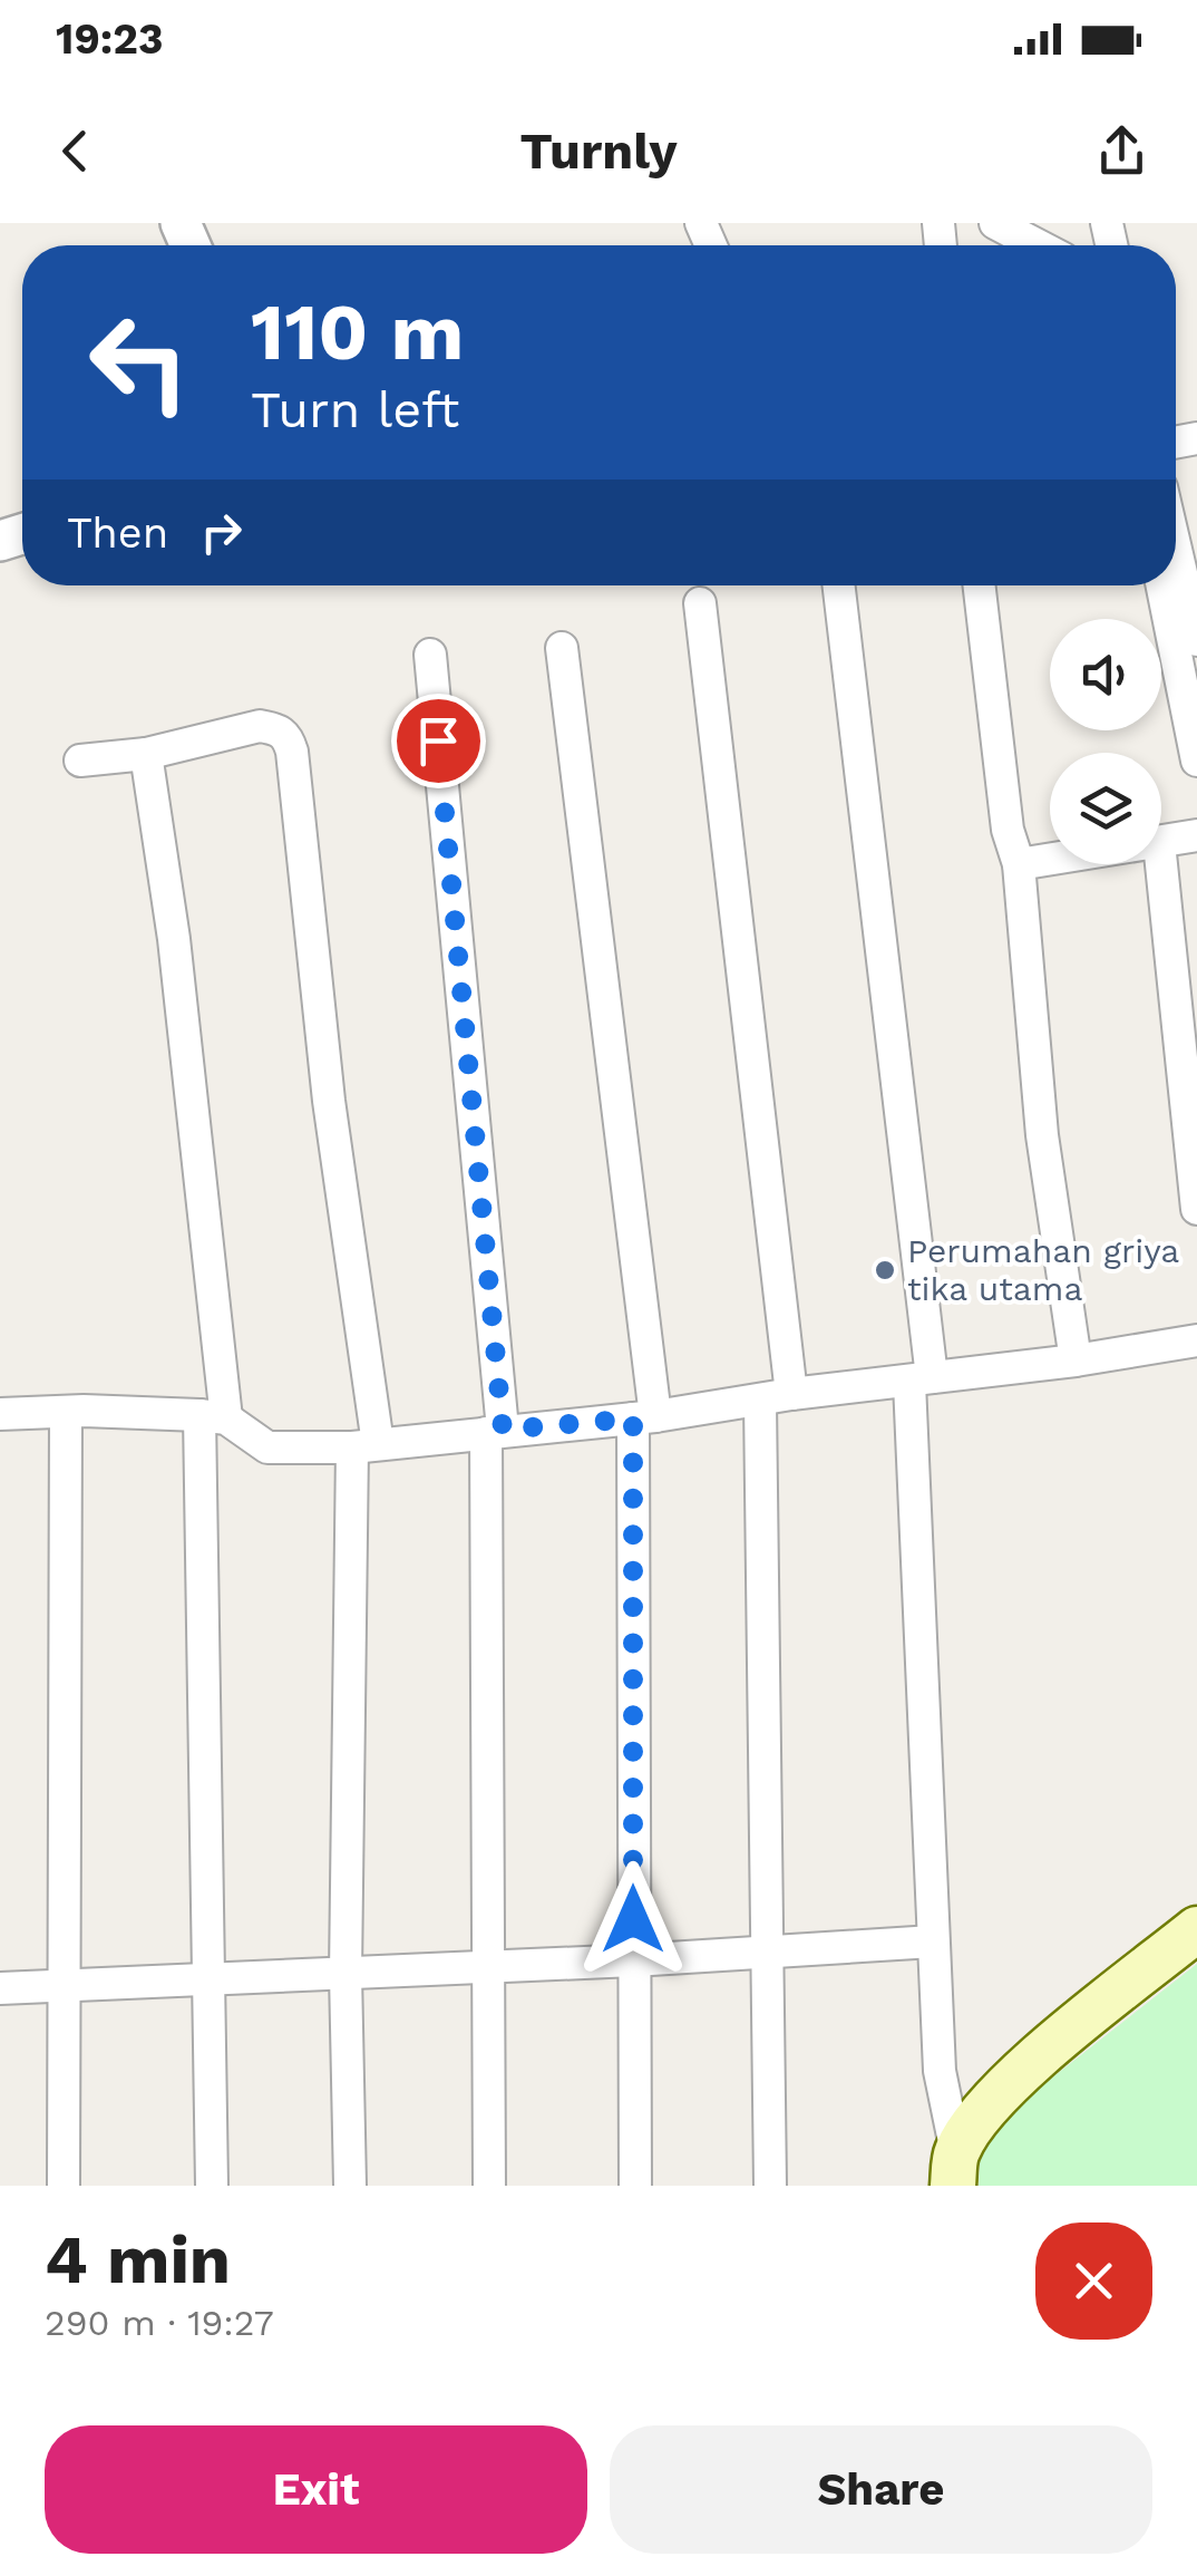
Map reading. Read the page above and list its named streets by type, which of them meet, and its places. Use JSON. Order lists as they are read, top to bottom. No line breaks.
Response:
{"places":["Perumahan griya tika utama"],"page":{"status":"19:23","header":"Turnly","turn":["110 m","Turn left"],"then":"Then","heading":["4 min","290 m · 19:27"],"buttons":["Exit","Share"]}}
